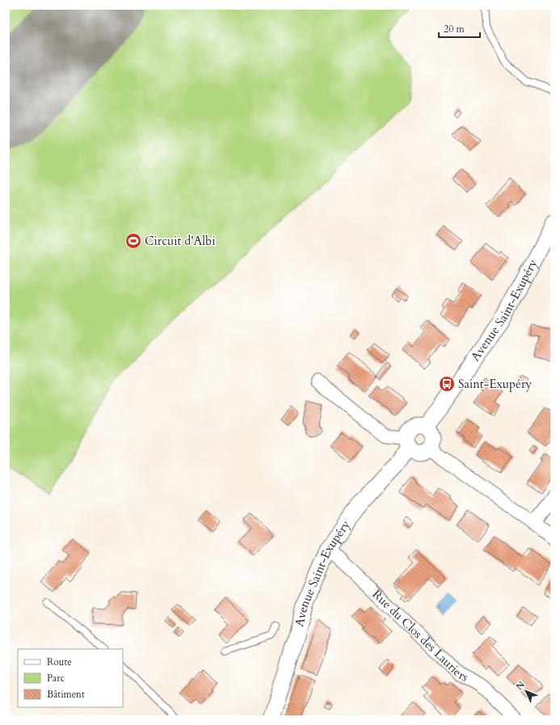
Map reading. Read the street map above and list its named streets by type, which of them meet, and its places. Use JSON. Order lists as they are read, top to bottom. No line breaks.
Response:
{"streets":{"street":["Avenue Saint-Exupéry","Rue du Clos des Lauriers"]},"crossings":[["Avenue Saint-Exupéry","Rue du Clos des Lauriers"]],"places":{"sports":["Circuit d'Albi"],"bus stop":["Saint-Exupéry"]},"legend":["Route","Parc","Bâtiment"],"scale_bar":"20 m","north":"top left"}
